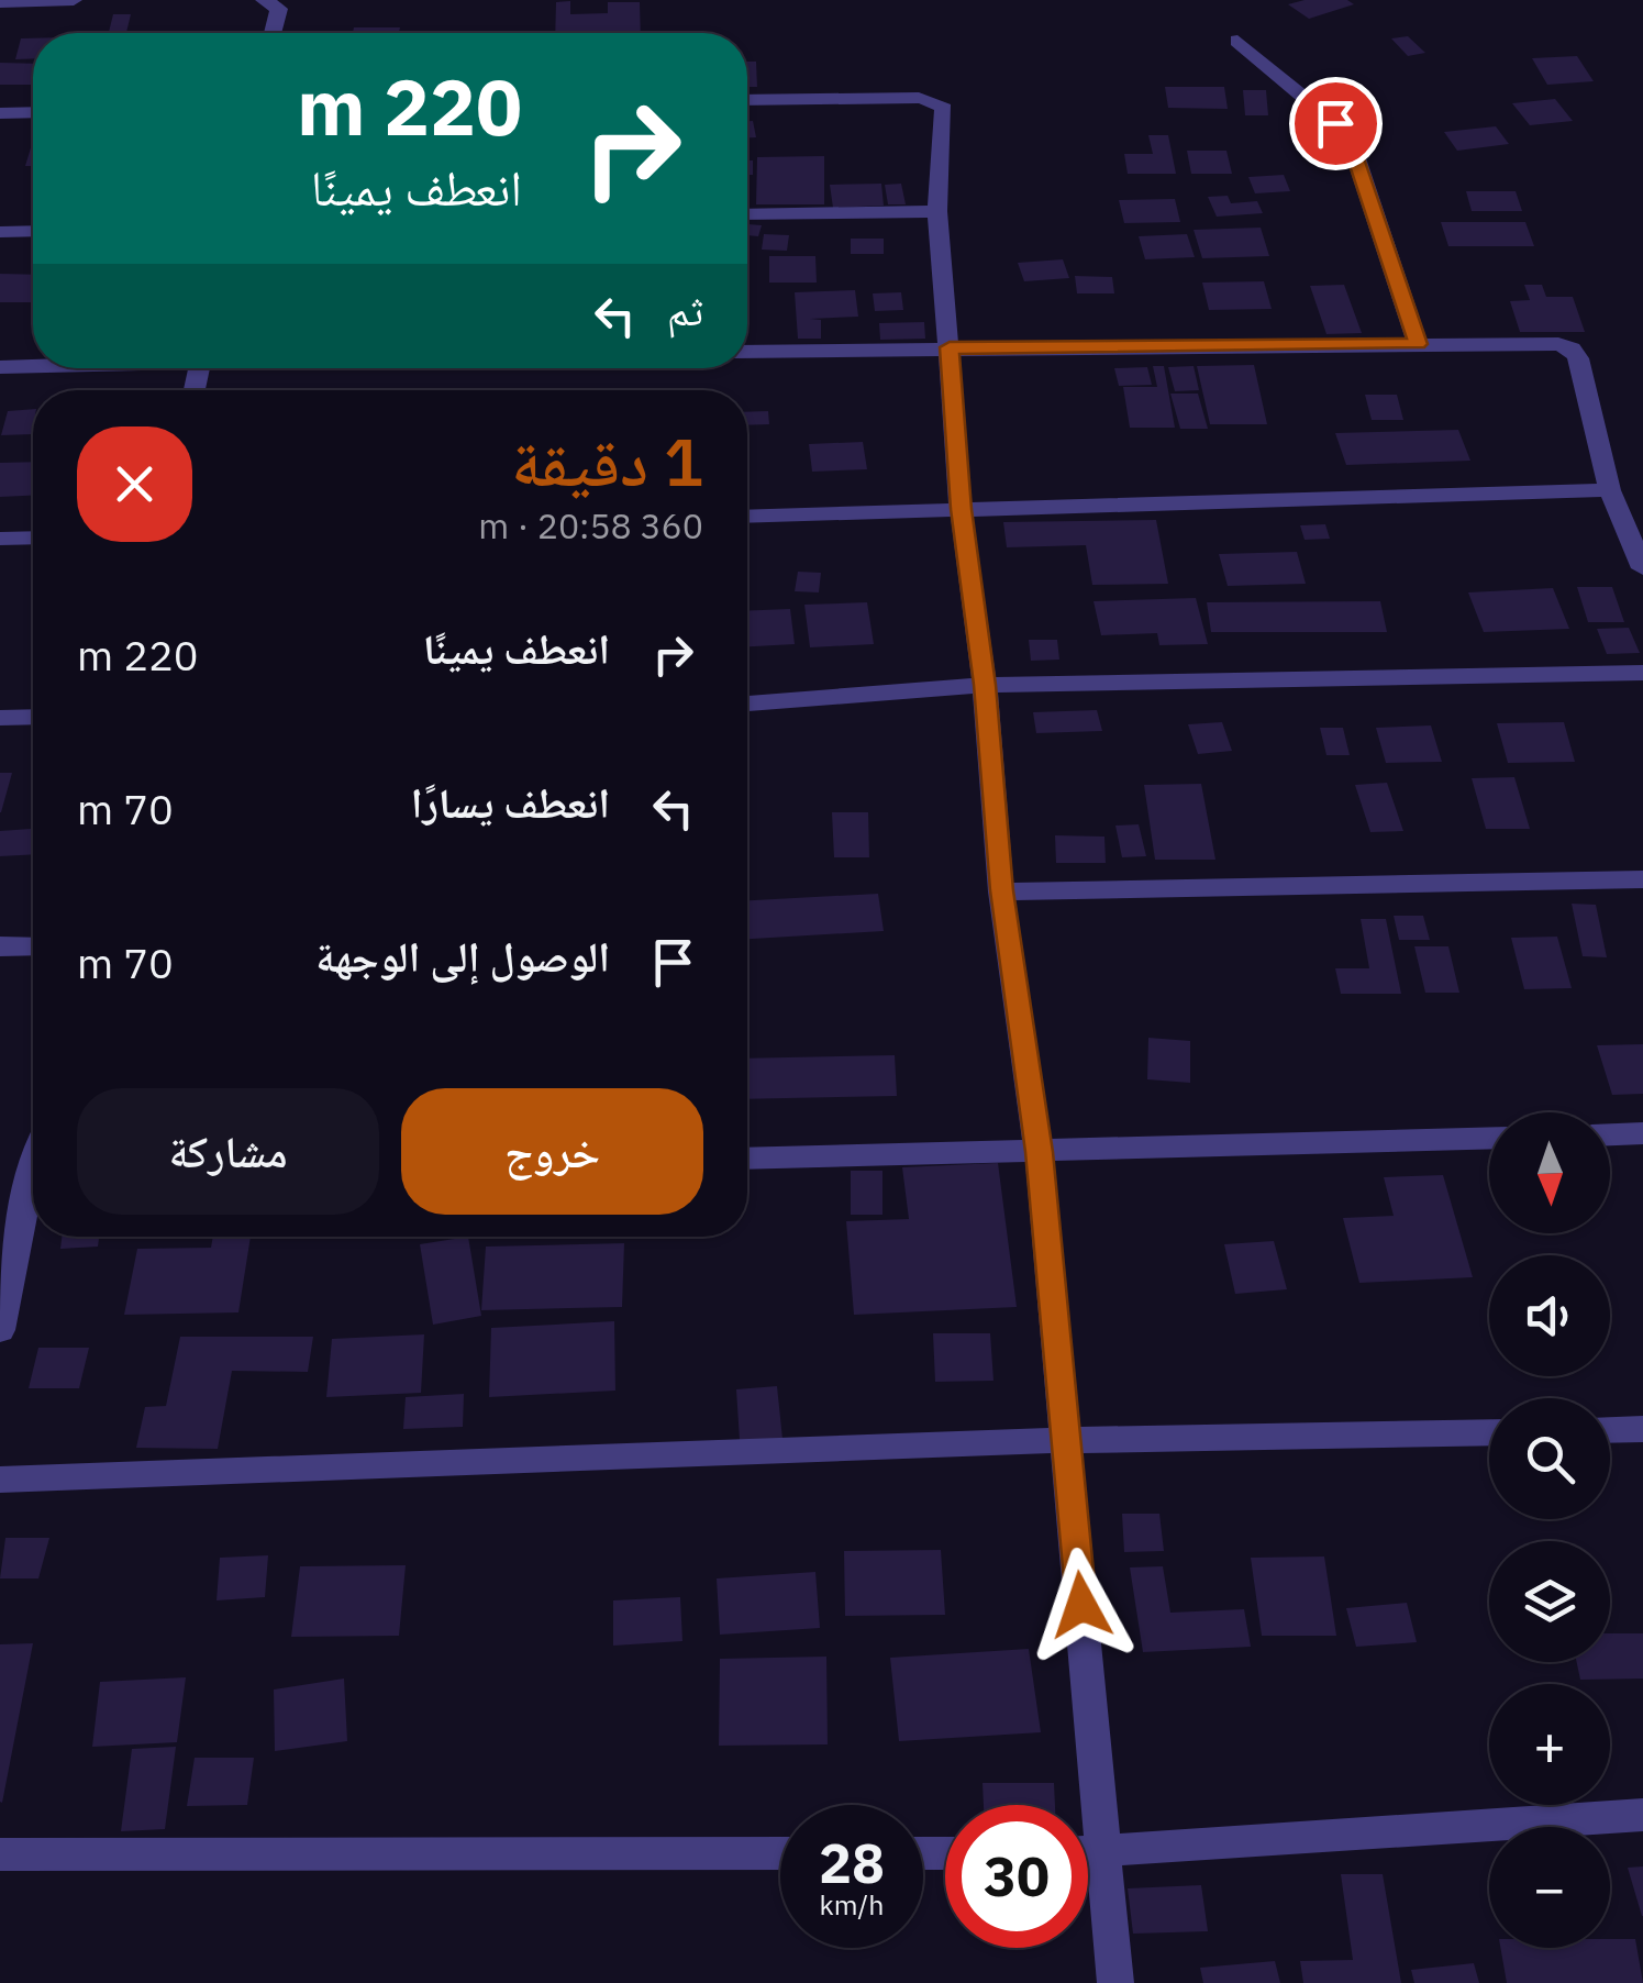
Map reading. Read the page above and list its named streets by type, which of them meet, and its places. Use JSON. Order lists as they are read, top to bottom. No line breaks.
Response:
{"north":"bottom","page":{"turn":["220 m","انعطف يمينًا"],"then":"ثم","heading":["1 دقيقة","360 m · 20:58"],"list":[{"name":"انعطف يمينًا","value":"220 m"},{"name":"انعطف يسارًا","value":"70 m"},{"name":"الوصول إلى الوجهة","value":"70 m"}],"buttons":["خروج","مشاركة"],"map_buttons":["+","−"],"speed":"28 km/h","limit":"30"}}
